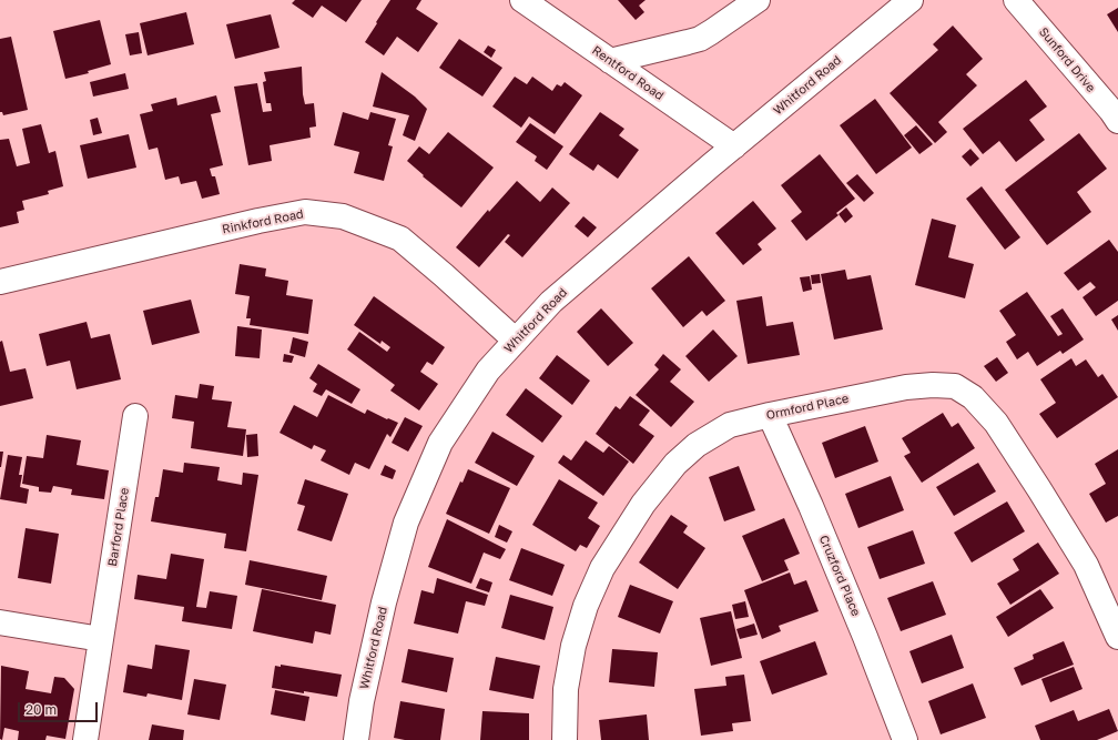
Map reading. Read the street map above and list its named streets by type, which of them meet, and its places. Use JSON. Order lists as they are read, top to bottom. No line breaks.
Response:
{"streets":{"street":["Sunford Drive","Rentford Road","Whitford Road","Rinkford Road","Ormford Place","Barford Place","Cruzford Place"]},"crossings":[["Rentford Road","Whitford Road"],["Whitford Road","Rinkford Road"],["Ormford Place","Cruzford Place"]],"scale_bar":"20 m"}
